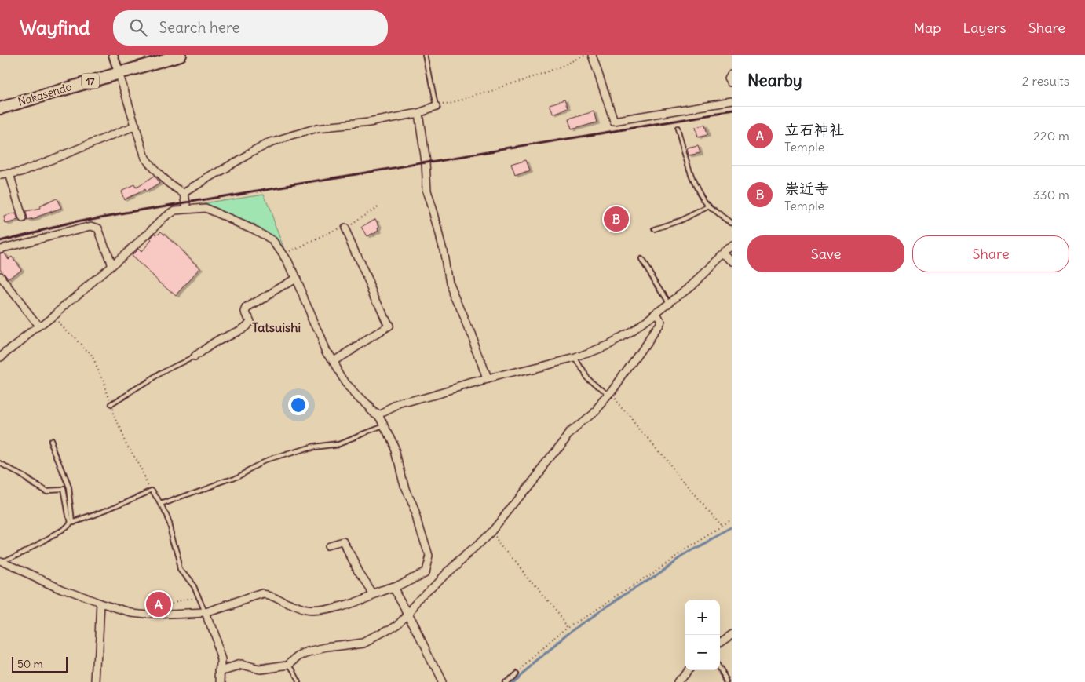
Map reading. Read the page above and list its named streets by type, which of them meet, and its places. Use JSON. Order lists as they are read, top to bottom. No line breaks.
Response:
{"streets":{"highway":["17","Nakasendo"]},"districts":["Tatsuishi"],"scale_bar":"50 m","page":{"header":"Wayfind","search":"Search here","nav":["Map","Layers","Share"],"heading":["Nearby","2 results"],"list":[{"mark":"A","name":"立石神社","note":"Temple","value":"220 m"},{"mark":"B","name":"崇近寺","note":"Temple","value":"330 m"}],"pins":["B","A"],"buttons":["Save","Share"],"map_buttons":["+","−"],"scale":"50 m"}}
